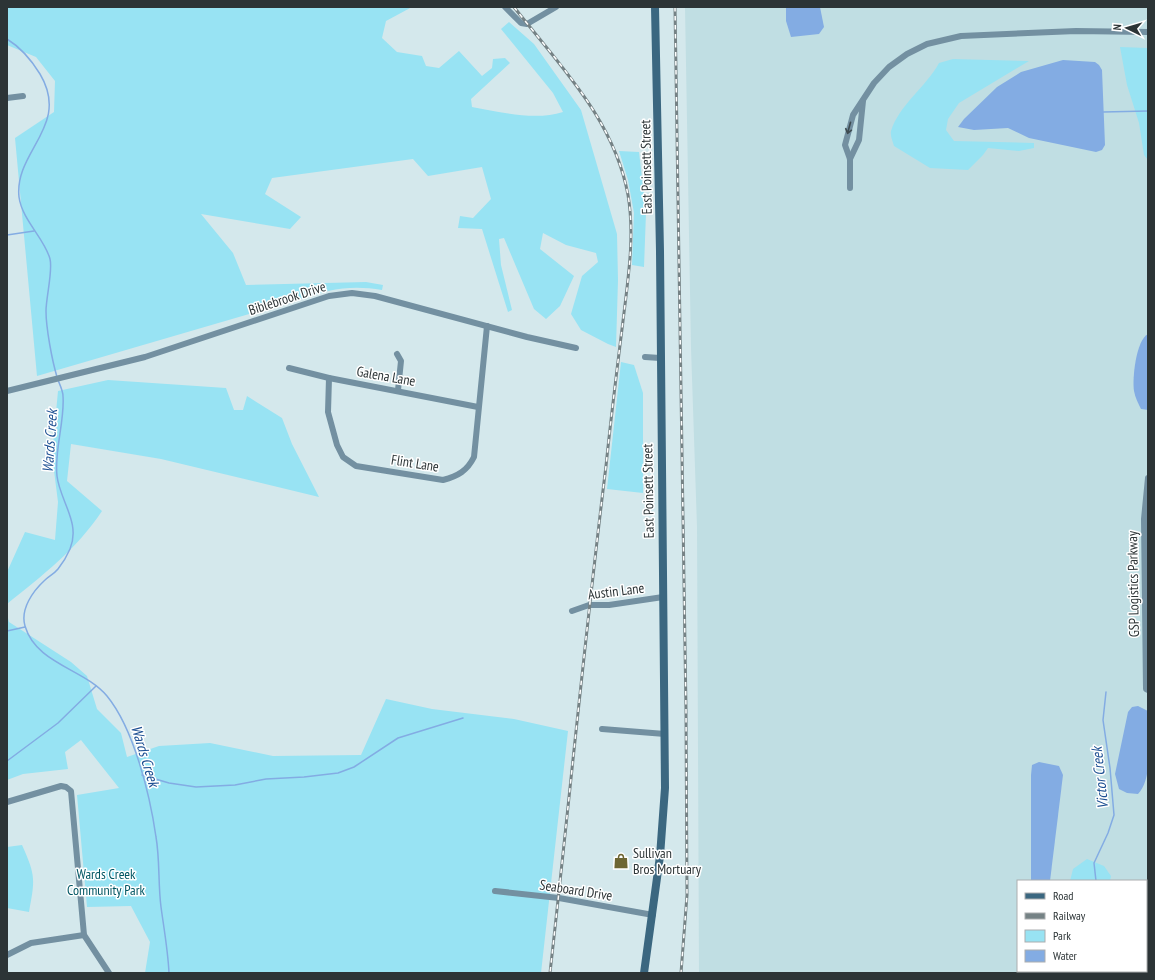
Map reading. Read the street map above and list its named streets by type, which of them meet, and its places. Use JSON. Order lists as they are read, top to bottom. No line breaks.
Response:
{"streets":{"main road":["East Poinsett Street"],"street":["Biblebrook Drive","Galena Lane","Flint Lane","GSP Logistics Parkway","Austin Lane","Seaboard Drive"]},"crossings":[["East Poinsett Street","Austin Lane"],["East Poinsett Street","Seaboard Drive"],["Biblebrook Drive","Flint Lane"],["Galena Lane","Flint Lane"]],"water":["Wards Creek","Victor Creek"],"parks":["Wards Creek Community Park"],"places":{"shop":["Sullivan Bros Mortuary"]},"legend":["Road","Railway","Park","Water"],"north":"left"}
